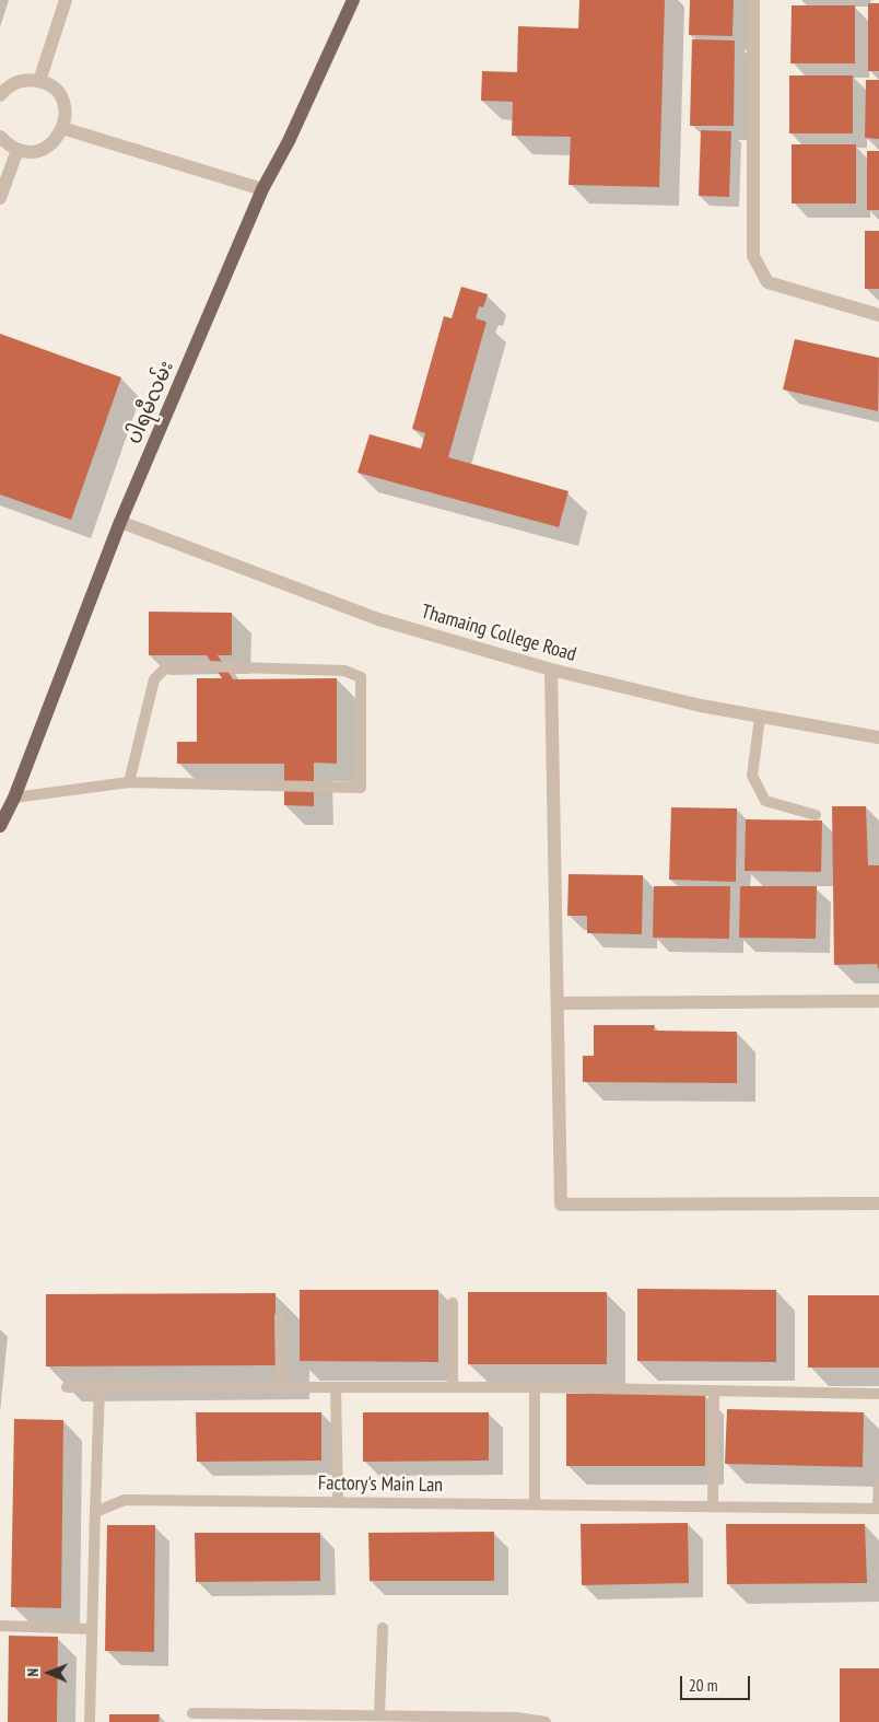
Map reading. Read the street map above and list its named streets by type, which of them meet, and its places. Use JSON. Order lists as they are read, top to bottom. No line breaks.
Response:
{"streets":{"main road":["ပါရမီလမ်း"],"street":["Thamaing College Road"],"lane":["Factory's Main Lan"]},"crossings":[["ပါရမီလမ်း","Thamaing College Road"]],"scale_bar":"20 m","north":"left"}
